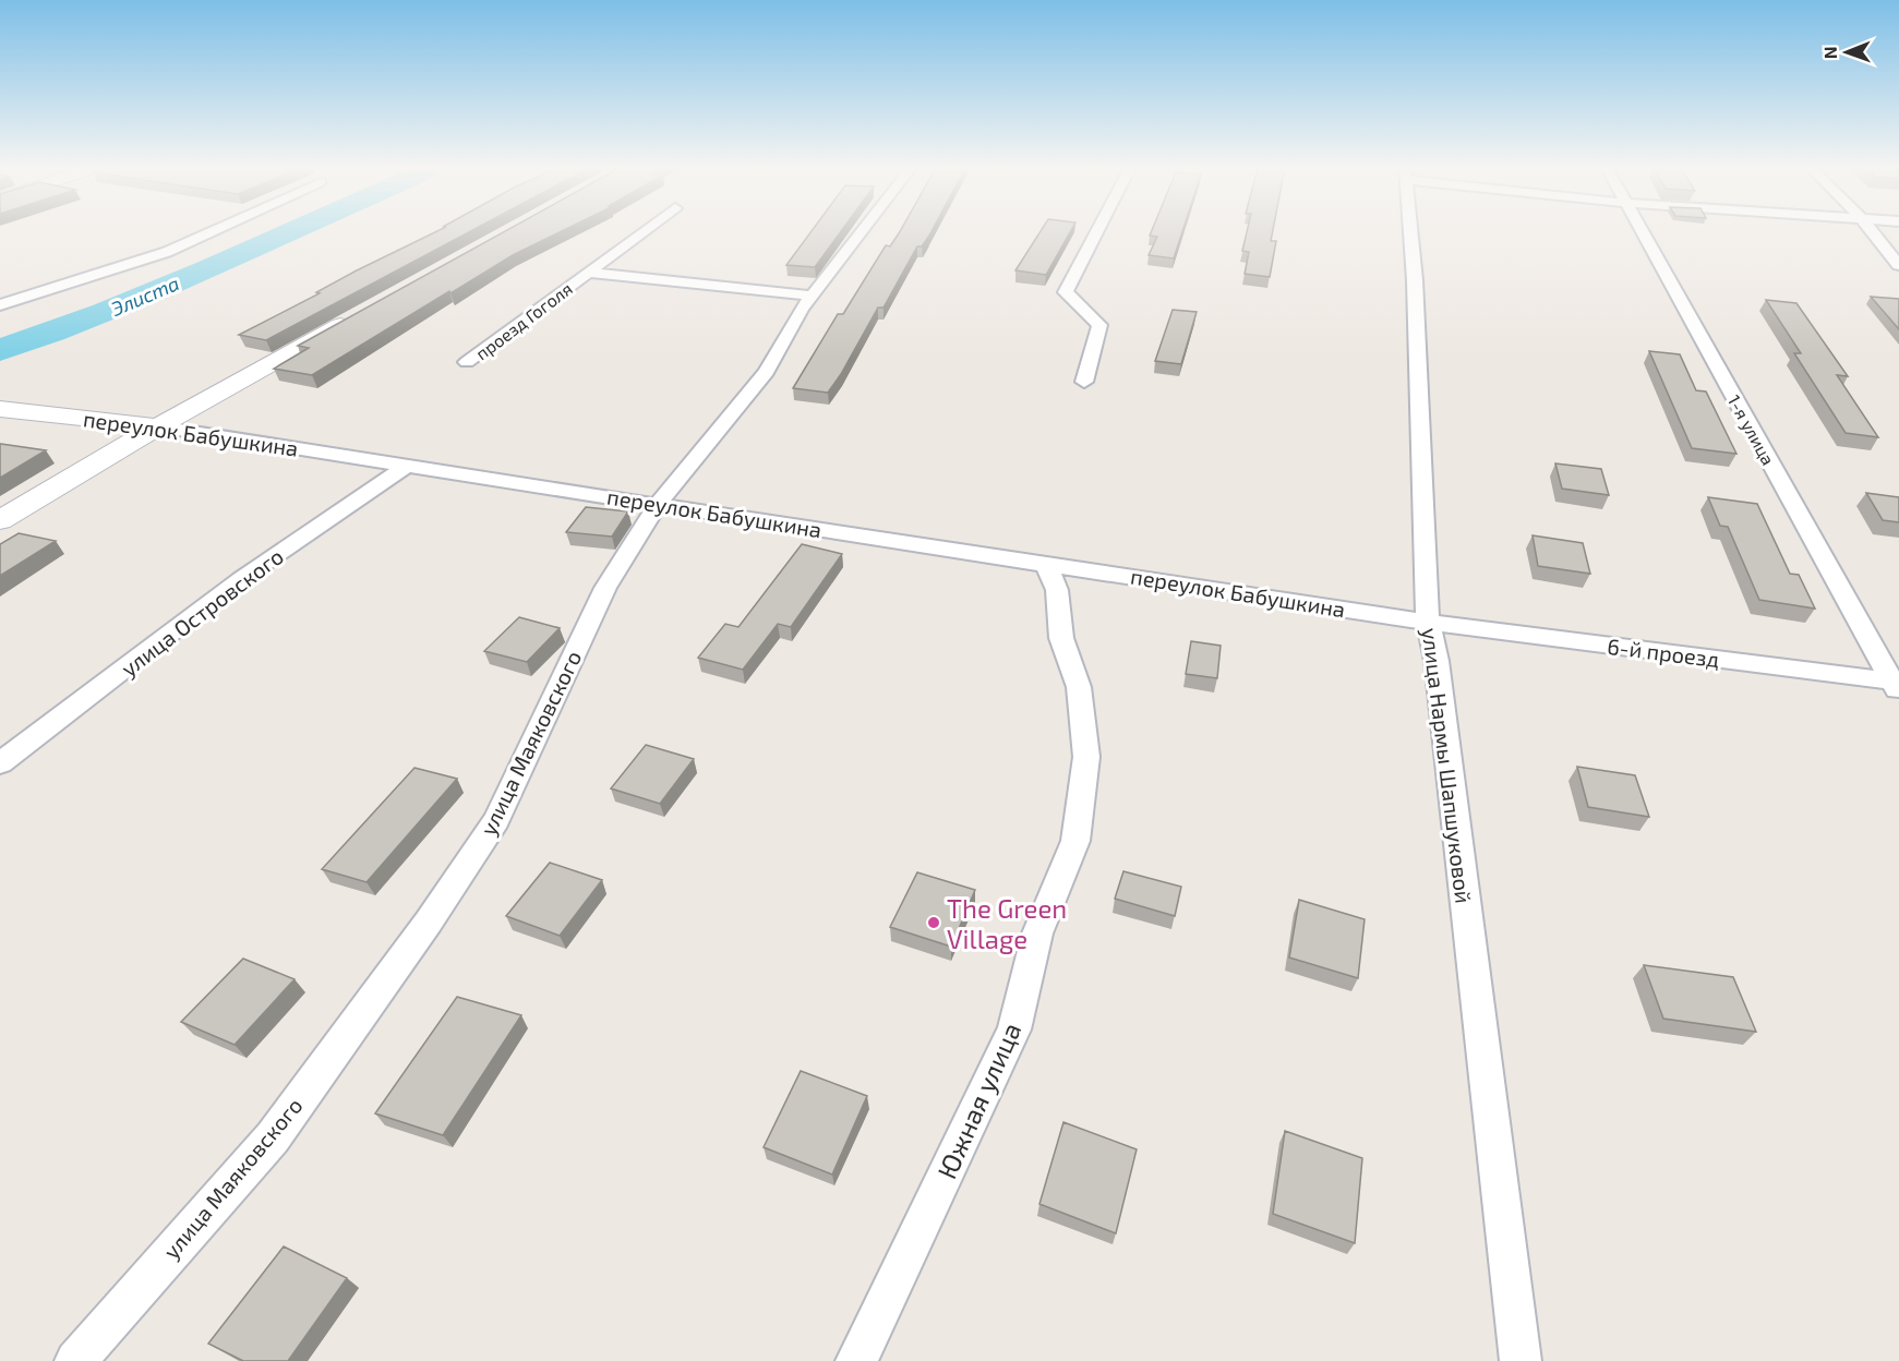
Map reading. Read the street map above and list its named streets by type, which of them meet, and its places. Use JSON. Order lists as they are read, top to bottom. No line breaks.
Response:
{"streets":{"street":["проезд Гоголя","1-я улица","переулок Бабушкина","улица Островского","6-й проезд","улица Маяковского","улица Нармы Шапшуковой","Южная улица"]},"crossings":[["1-я улица","6-й проезд"],["переулок Бабушкина","улица Островского"],["переулок Бабушкина","6-й проезд"],["переулок Бабушкина","улица Маяковского"],["переулок Бабушкина","улица Нармы Шапшуковой"],["переулок Бабушкина","Южная улица"],["6-й проезд","улица Нармы Шапшуковой"]],"water":["Элиста"],"places":["The Green Village"],"north":"left"}
